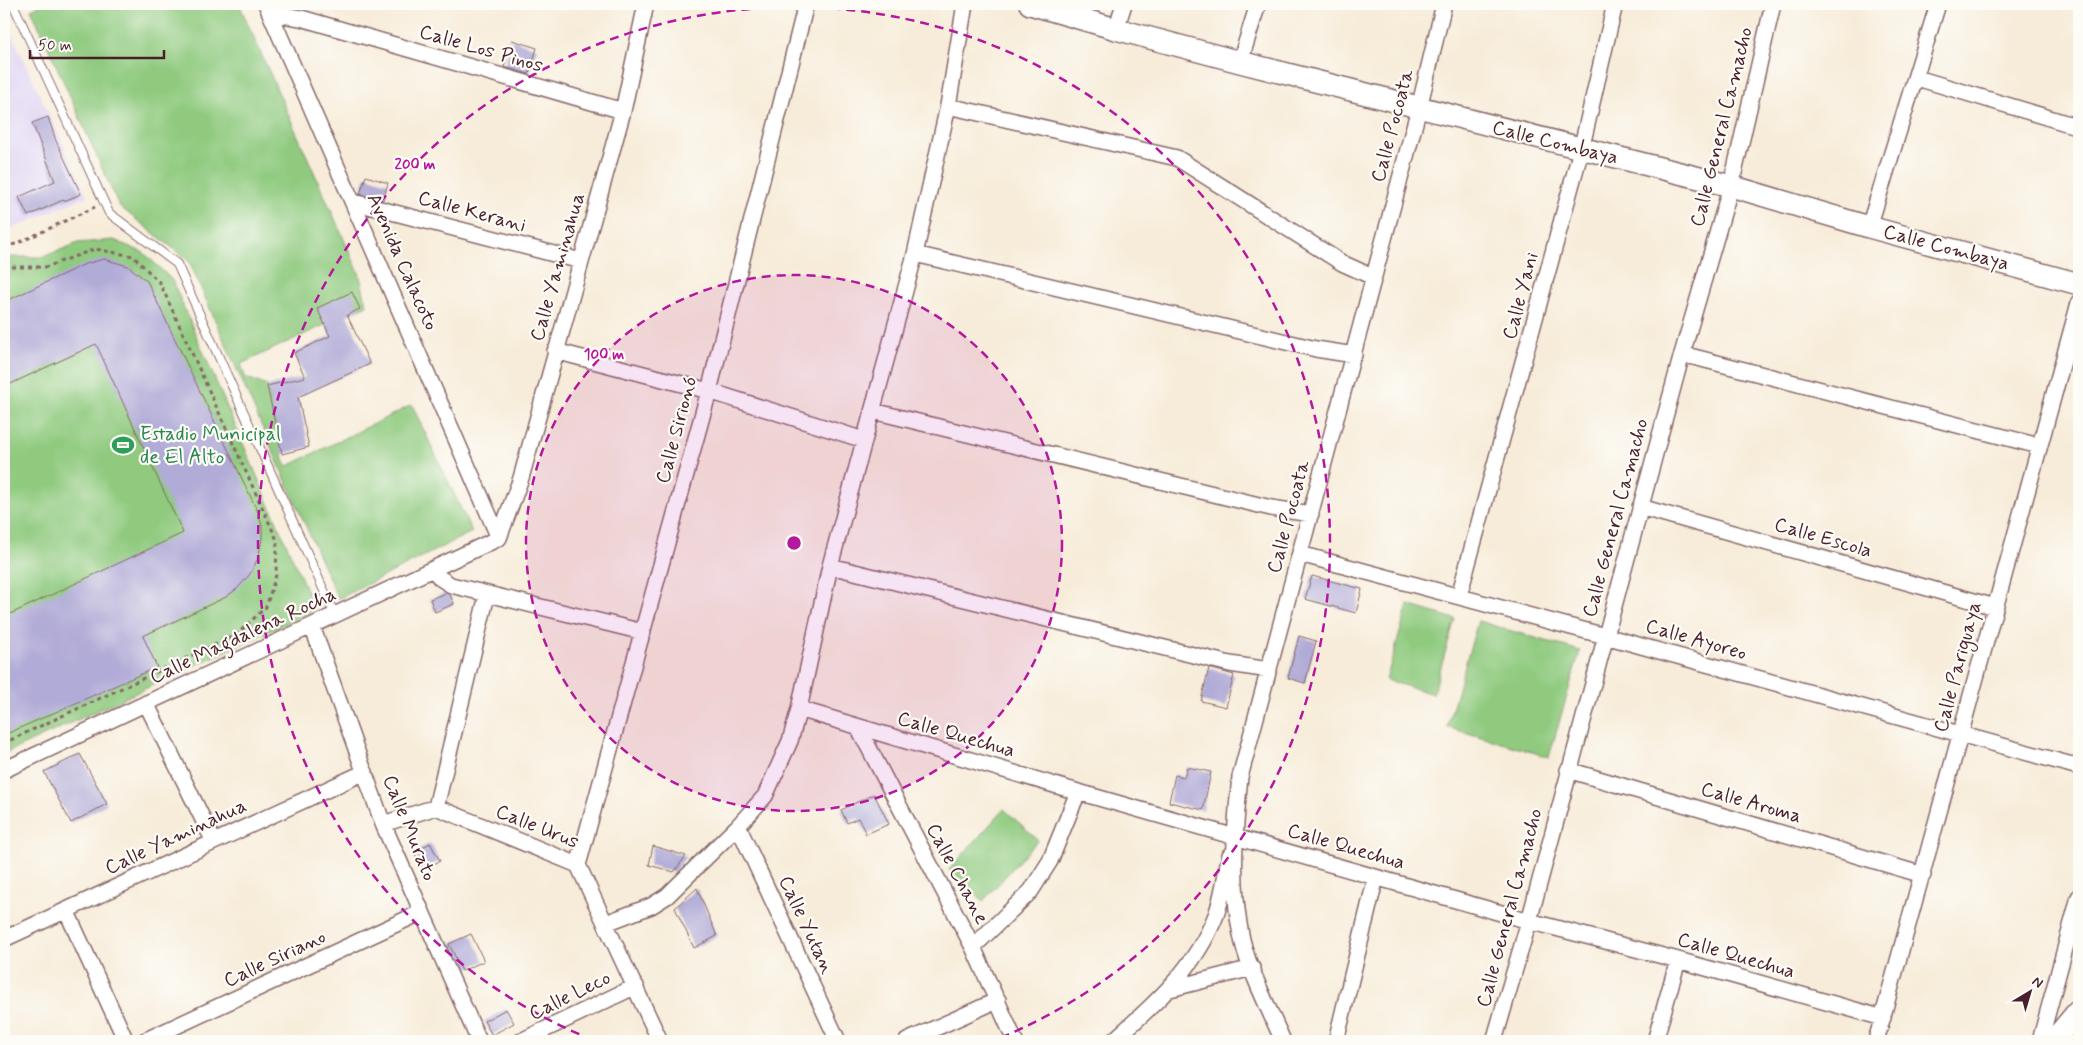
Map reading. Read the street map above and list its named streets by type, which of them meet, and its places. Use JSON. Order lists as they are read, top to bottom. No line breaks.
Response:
{"streets":{"street":["Calle Los Pinos","Calle Pocoata","Calle General Camacho","Calle Combaya","Calle Kerani","Avenida Calacoto","Calle Yaminahua","Calle Yani","Calle Sirionó","Calle Escola","Calle Magdalena Rocha","Calle Ayoreo","Calle Pariguaya","Calle Quechua","Calle Aroma","Calle Urus","Calle Murato","Calle Chane","Calle Yutan","Calle Siriano","Calle Leco"]},"crossings":[["Calle Los Pinos","Avenida Calacoto"],["Calle Los Pinos","Calle Yaminahua"],["Calle Pocoata","Calle Combaya"],["Calle Pocoata","Calle Ayoreo"],["Calle Pocoata","Calle Quechua"],["Calle General Camacho","Calle Combaya"],["Calle General Camacho","Calle Escola"],["Calle General Camacho","Calle Ayoreo"],["Calle General Camacho","Calle Quechua"],["Calle General Camacho","Calle Aroma"],["Calle Combaya","Calle Yani"],["Calle Kerani","Avenida Calacoto"],["Calle Kerani","Calle Yaminahua"],["Avenida Calacoto","Calle Yaminahua"],["Avenida Calacoto","Calle Magdalena Rocha"],["Calle Yaminahua","Calle Magdalena Rocha"],["Calle Yaminahua","Calle Murato"],["Calle Yani","Calle Ayoreo"],["Calle Sirionó","Calle Urus"],["Calle Escola","Calle Pariguaya"],["Calle Magdalena Rocha","Calle Murato"],["Calle Ayoreo","Calle Pariguaya"],["Calle Pariguaya","Calle Quechua"],["Calle Pariguaya","Calle Aroma"],["Calle Quechua","Calle Chane"],["Calle Urus","Calle Leco"],["Calle Murato","Calle Siriano"]],"places":{"sports":["Estadio Municipal de El Alto"]},"scale_bar":"50 m","north":"top right","rings":["200 m","100 m"]}
